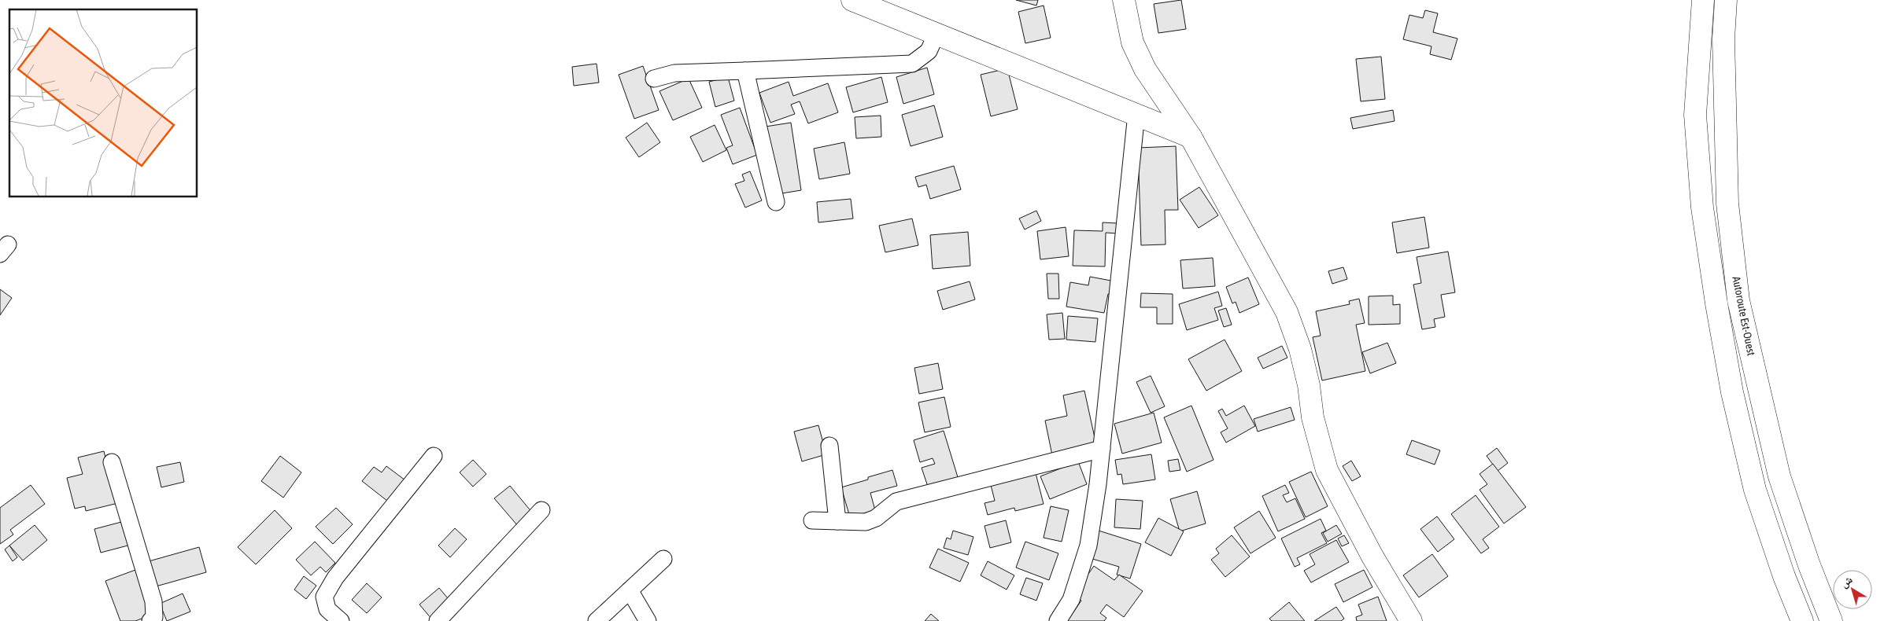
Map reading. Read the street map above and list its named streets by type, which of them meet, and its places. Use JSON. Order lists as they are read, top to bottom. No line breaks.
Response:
{"streets":{"main road":["Autoroute Est-Ouest"]},"north":"top left"}
